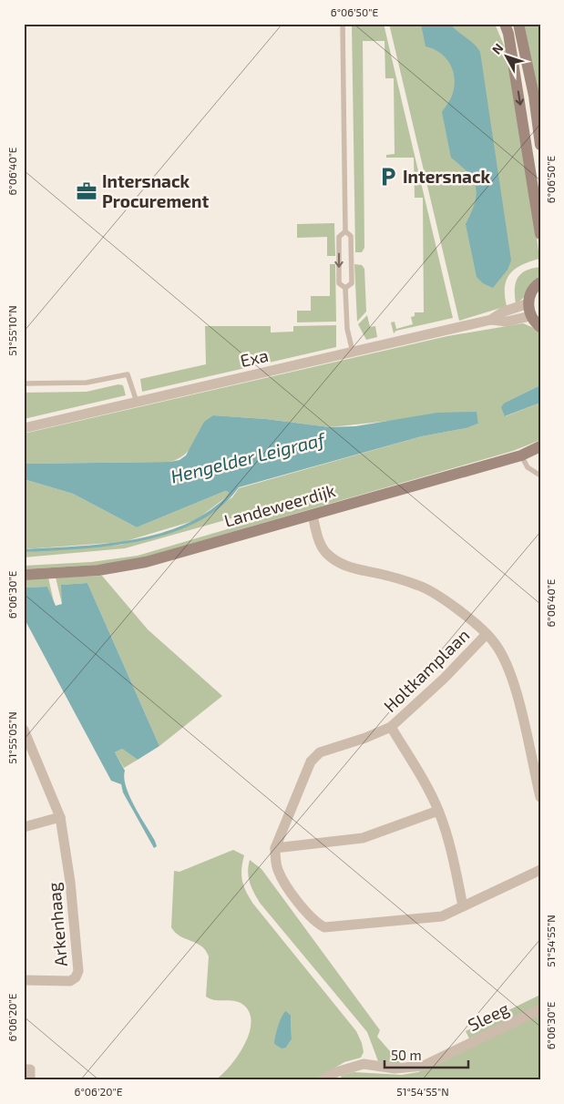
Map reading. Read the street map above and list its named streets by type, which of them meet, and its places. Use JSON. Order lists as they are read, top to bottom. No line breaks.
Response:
{"streets":{"street":["Exa","Landeweerdijk","Holtkamplaan","Arkenhaag","Sleeg"]},"water":["Hengelder Leigraaf"],"places":{"parking":["Intersnack"],"office":["Intersnack Procurement"]},"scale_bar":"50 m","north":"top left","coordinates":["6°06'50\"E","6°06'40\"E","51°55'10\"N","6°06'30\"E","51°55'05\"N","51°54'55\"N","6°06'20\"E"]}
